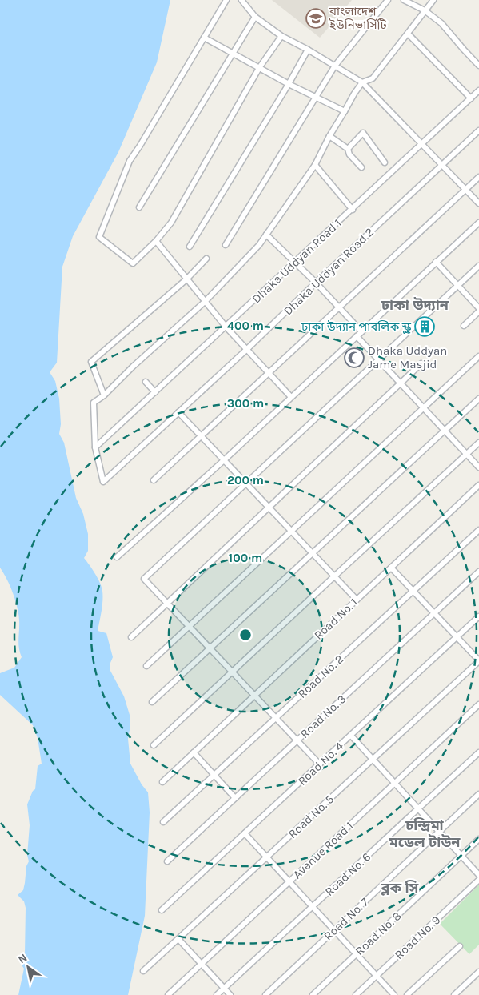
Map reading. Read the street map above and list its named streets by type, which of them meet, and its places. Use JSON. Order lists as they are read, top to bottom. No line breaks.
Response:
{"streets":{"street":["Dhaka Uddyan Road 1","Dhaka Uddyan Road 2","Road No. 1","Road No. 2","Road No. 3","Road No. 4","Road No. 5","Avenue Road 1","Road No. 6","Road No. 7","Road No. 8","Road No. 9"]},"crossings":[["Dhaka Uddyan Road 1","Dhaka Uddyan Road 2"]],"districts":["ঢাকা উদ্যান","চন্দ্রিমা মডেল টাউন","ব্লক সি"],"places":{"school or university":["বাংলাদেশ ইউনিভার্সিটি"],"building":["ঢাকা উদ্যান পাবলিক স্কুল"],"mosque":["Dhaka Uddyan Jame Masjid"]},"north":"top left","rings":["400 m","300 m","200 m","100 m"]}
